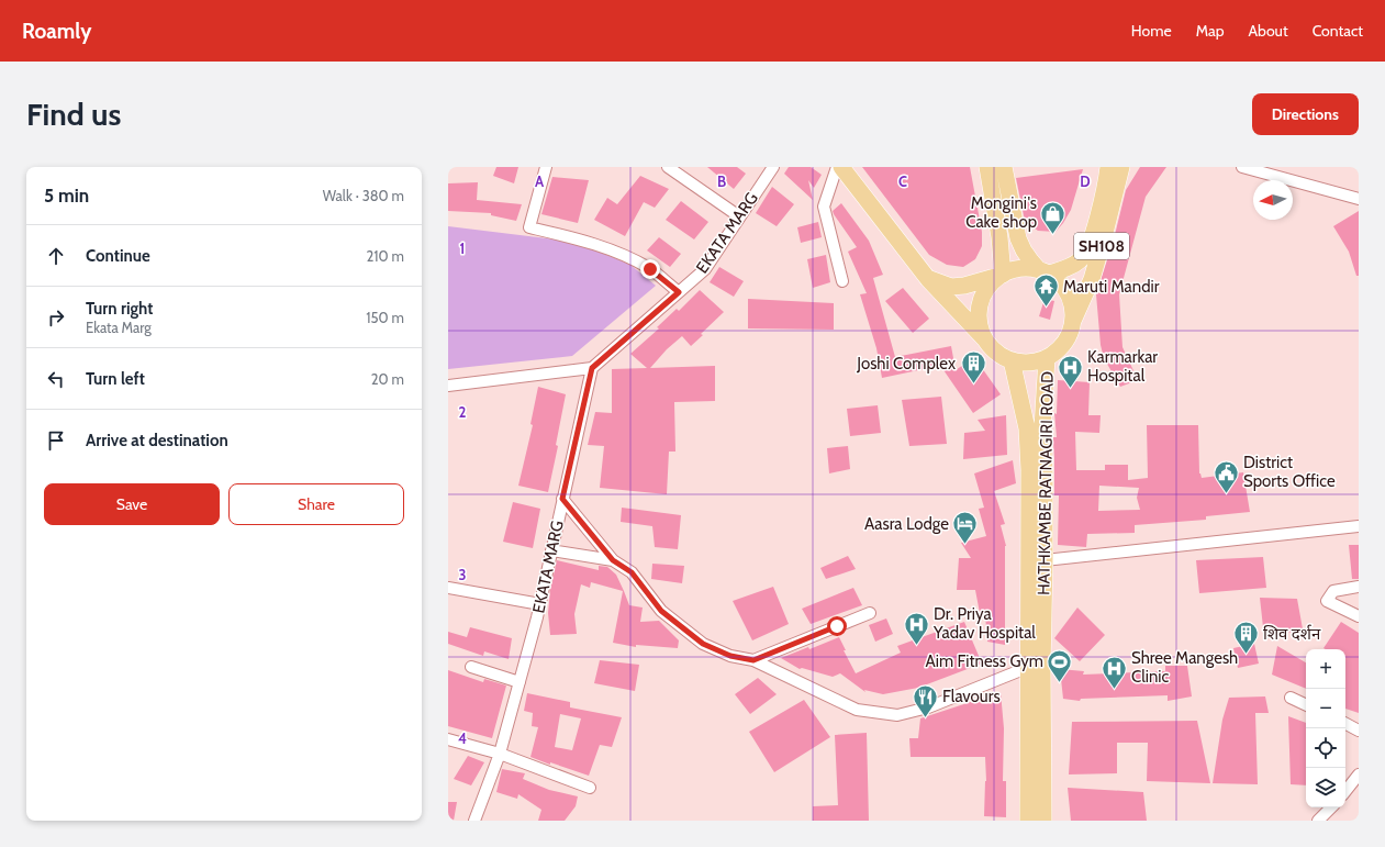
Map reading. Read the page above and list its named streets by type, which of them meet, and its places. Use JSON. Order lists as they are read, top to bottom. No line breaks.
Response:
{"streets":{"main road":["SH108","HATHKAMBE RATNAGIRI ROAD"],"street":["EKATA MARG"]},"crossings":[["SH108","HATHKAMBE RATNAGIRI ROAD"]],"places":{"shop":["Mongini's Cake shop"],"temple":["Maruti Mandir"],"building":["Joshi Complex","शिव दर्शन"],"hospital":["Karmarkar Hospital","Dr. Priya Yadav Hospital","Shree Mangesh Clinic"],"public building":["District Sports Office"],"hotel":["Aasra Lodge"],"sports":["Aim Fitness Gym"],"restaurant":["Flavours"]},"north":"left","page":{"header":"Roamly","nav":["Home","Map","About","Contact"],"buttons":["Directions",["Save","Share"]],"title":"Find us","heading":["5 min","Walk · 380 m"],"list":[["Continue","210 m"],["Turn right","Ekata Marg","150 m"],["Turn left","20 m"],"Arrive at destination"],"map_buttons":["+","−"]},"grid":{"columns":["A","B","C","D"],"rows":["1","2","3","4"]}}
